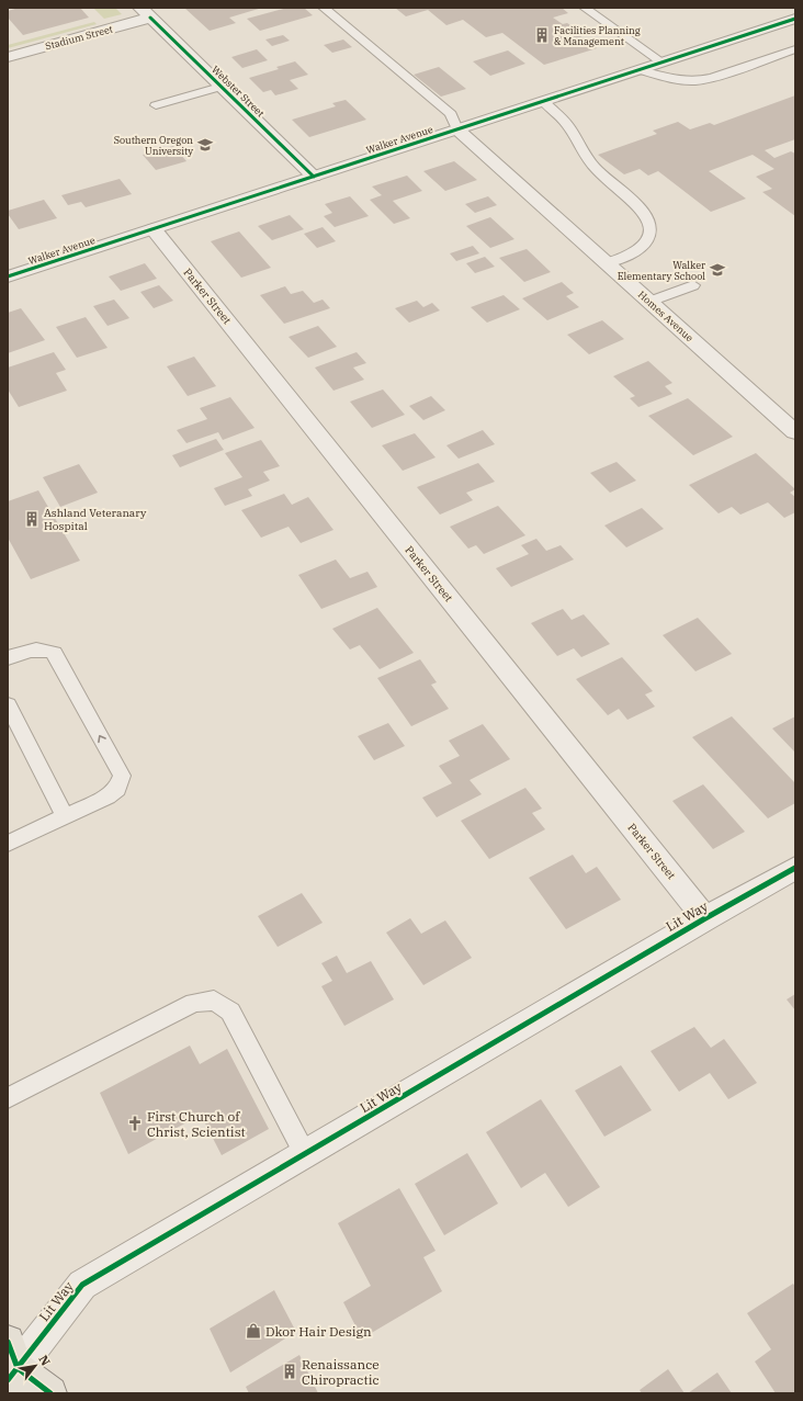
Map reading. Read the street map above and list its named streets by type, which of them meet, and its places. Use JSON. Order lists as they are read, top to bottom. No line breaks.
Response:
{"streets":{"street":["Stadium Street","Webster Street","Walker Avenue","Parker Street","Homes Avenue","Lit Way"]},"crossings":[["Stadium Street","Webster Street"],["Webster Street","Walker Avenue"],["Walker Avenue","Parker Street"],["Walker Avenue","Homes Avenue"],["Parker Street","Lit Way"]],"places":{"building":["Facilities Planning & Management","Ashland Veteranary Hospital","Renaissance Chiropractic"],"school or university":["Southern Oregon University","Walker Elementary School"],"church":["First Church of Christ, Scientist"],"shop":["Dkor Hair Design"]},"north":"top right"}
